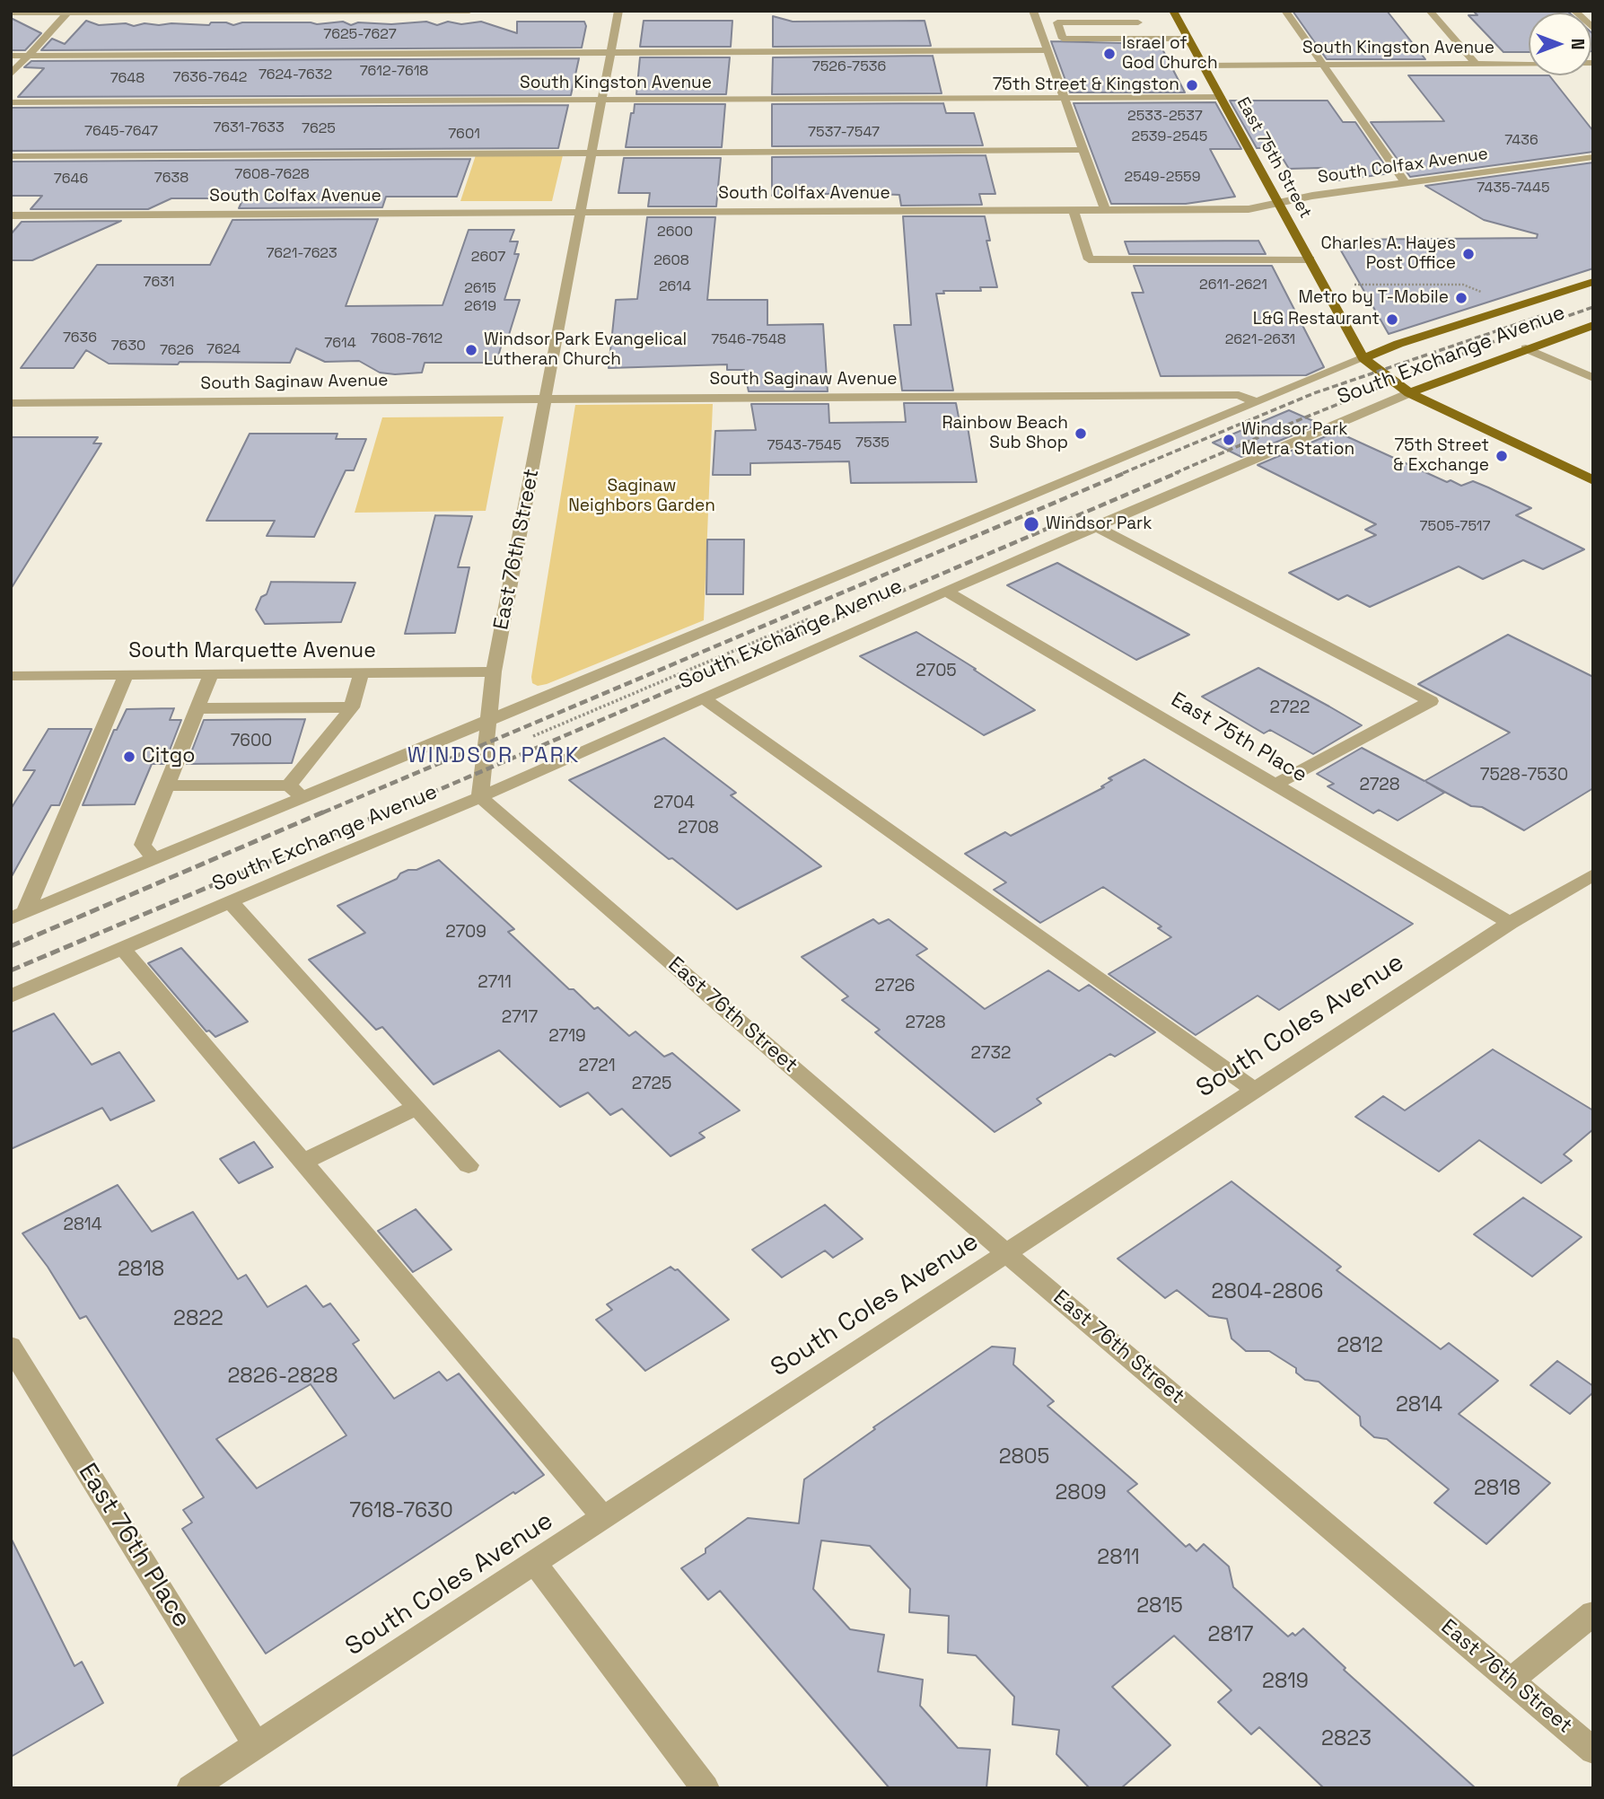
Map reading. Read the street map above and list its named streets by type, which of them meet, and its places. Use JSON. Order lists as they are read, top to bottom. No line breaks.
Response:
{"streets":{"main road":["East 75th Street","South Exchange Avenue"],"street":["South Kingston Avenue","South Colfax Avenue","South Saginaw Avenue","East 76th Street","South Marquette Avenue","East 75th Place","South Coles Avenue","East 76th Place"]},"crossings":[["South Kingston Avenue","East 75th Street"],["South Kingston Avenue","East 76th Street"],["East 75th Street","South Colfax Avenue"],["East 75th Street","South Exchange Avenue"],["South Colfax Avenue","East 76th Street"],["South Exchange Avenue","South Saginaw Avenue"],["South Exchange Avenue","East 76th Street"],["South Exchange Avenue","East 75th Place"],["South Saginaw Avenue","East 76th Street"],["East 76th Street","South Marquette Avenue"],["East 76th Street","South Coles Avenue"],["East 75th Place","South Coles Avenue"],["South Coles Avenue","East 76th Place"]],"districts":["WINDSOR PARK"],"parks":["Saginaw Neighbors Garden"],"places":["Israel of God Church","75th Street & Kingston","Charles A. Hayes Post Office","Metro by T-Mobile","L&G Restaurant","Windsor Park Evangelical Lutheran Church","Rainbow Beach Sub Shop","Windsor Park Metra Station","75th Street & Exchange","Windsor Park","Citgo"],"house_numbers":["7625-7627","7526-7536","7612-7618","7624-7632","7636-7642","7648","2533-2537","7631-7633","7625","7645-7647","7537-7547","7601","2539-2545","7436","7608-7628","2549-2559","7638","7646","7435-7445","2600","7621-7623","2607","2608","7631","2611-2621","2614","2615","2619","7636","7608-7612","7546-7548","2621-2631","7614","7630","7624","7626","7535","7543-7545","7505-7517","2705","2722","7600","7528-7530","2728","2704","2708","2709","2711","2726","2717","2728","2719","2732","2721","2725","2814","2818","2804-2806","2822","2812","2826-2828","2814","2805","2818","2809","7618-7630","2811","2815","2817","2819","2823"],"north":"right"}
